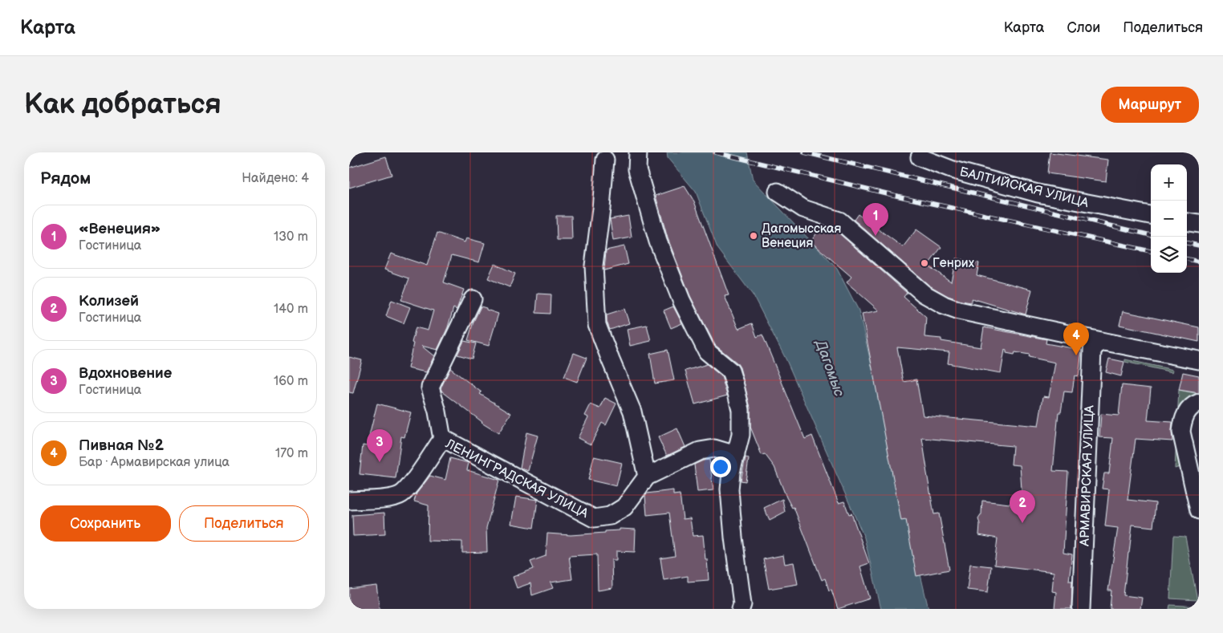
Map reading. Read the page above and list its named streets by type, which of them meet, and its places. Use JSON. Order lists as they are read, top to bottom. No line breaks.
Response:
{"streets":{"street":["БАЛТИЙСКАЯ УЛИЦА","АРМАВИРСКАЯ УЛИЦА","ЛЕНИНГРАДСКАЯ УЛИЦА"]},"water":["Дагомыс"],"places":["Дагомысская Венеция","Генрих"],"page":{"header":"Карта","nav":["Карта","Слои","Поделиться"],"buttons":["Маршрут",["Сохранить","Поделиться"]],"title":"Как добраться","heading":["Рядом","Найдено: 4"],"map_buttons":["+","−"],"pins":["1","4","3","2"],"list":[{"mark":"1","name":"«Венеция»","note":"Гостиница","value":"130 m"},{"mark":"2","name":"Колизей","note":"Гостиница","value":"140 m"},{"mark":"3","name":"Вдохновение","note":"Гостиница","value":"160 m"},{"mark":"4","name":"Пивная №2","note":"Бар · Армавирская улица","value":"170 m"}]}}
